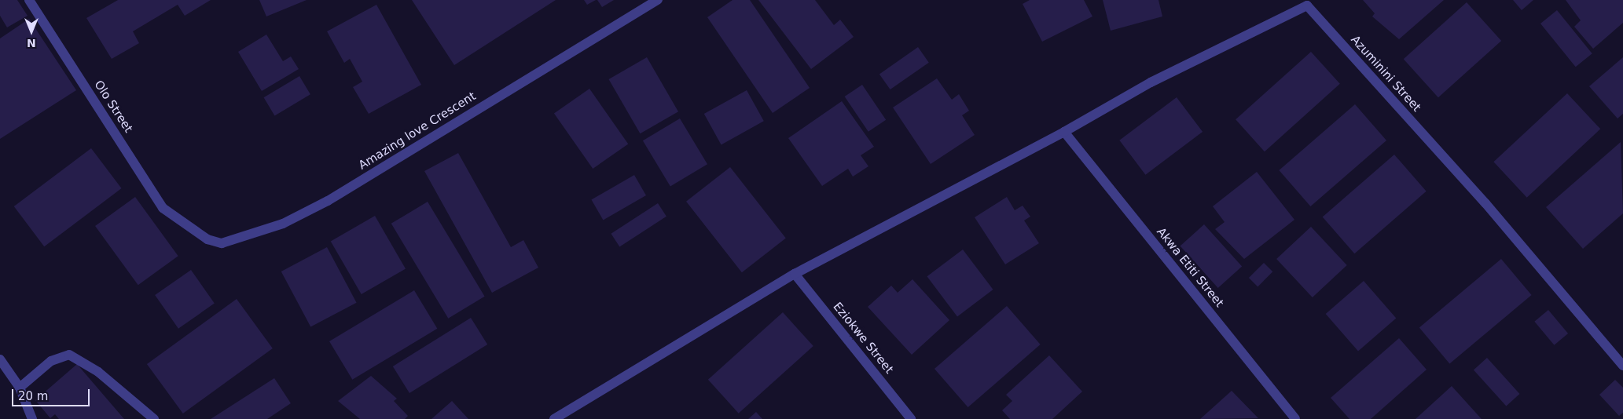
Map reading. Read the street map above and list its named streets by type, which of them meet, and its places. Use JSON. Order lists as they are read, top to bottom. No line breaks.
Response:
{"streets":{"street":["Azuminini Street","Olo Street","Amazing love Crescent","Akwa Etiti Street","Eziokwe Street"]},"crossings":[["Azuminini Street","Akwa Etiti Street"],["Azuminini Street","Eziokwe Street"],["Olo Street","Amazing love Crescent"]],"scale_bar":"20 m","north":"bottom"}
